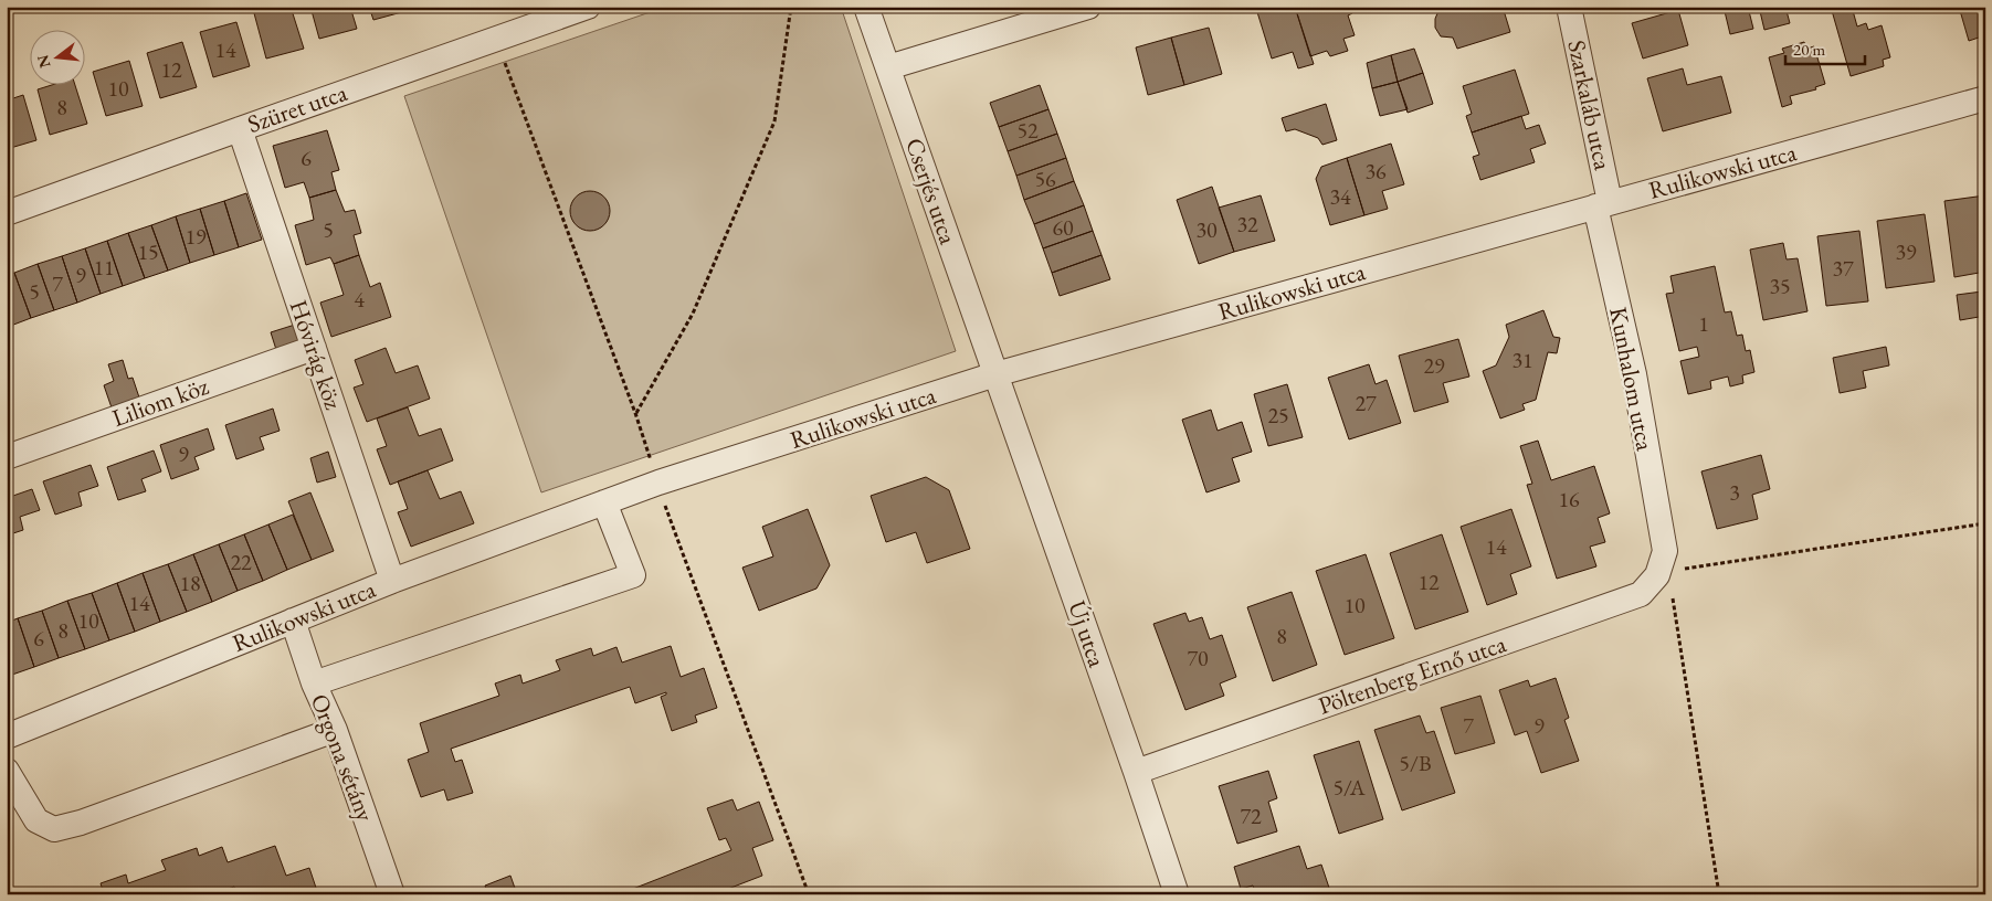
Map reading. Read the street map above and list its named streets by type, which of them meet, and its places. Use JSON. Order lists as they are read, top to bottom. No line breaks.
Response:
{"streets":{"street":["Szarkaláb utca","Szüret utca","Rulikowski utca","Cserjés utca","Hóvirág köz","Kunhalom utca","Liliom köz","Új utca","Pöltenberg Ernő utca","Orgona sétány"]},"crossings":[["Szarkaláb utca","Rulikowski utca"],["Szarkaláb utca","Kunhalom utca"],["Szüret utca","Hóvirág köz"],["Rulikowski utca","Cserjés utca"],["Rulikowski utca","Hóvirág köz"],["Rulikowski utca","Kunhalom utca"],["Rulikowski utca","Új utca"],["Rulikowski utca","Orgona sétány"],["Cserjés utca","Új utca"],["Hóvirág köz","Liliom köz"],["Kunhalom utca","Pöltenberg Ernő utca"],["Új utca","Pöltenberg Ernő utca"]],"house_numbers":["14","12","10","8","52","6","36","56","34","32","60","5","30","19","15","39","11","37","9","7","35","5","4","1","31","29","27","25","9","3","16","14","22","12","18","14","10","10","8","8","6","70","7","9","5/B","5/A","72"],"scale_bar":"20 m","north":"left"}
